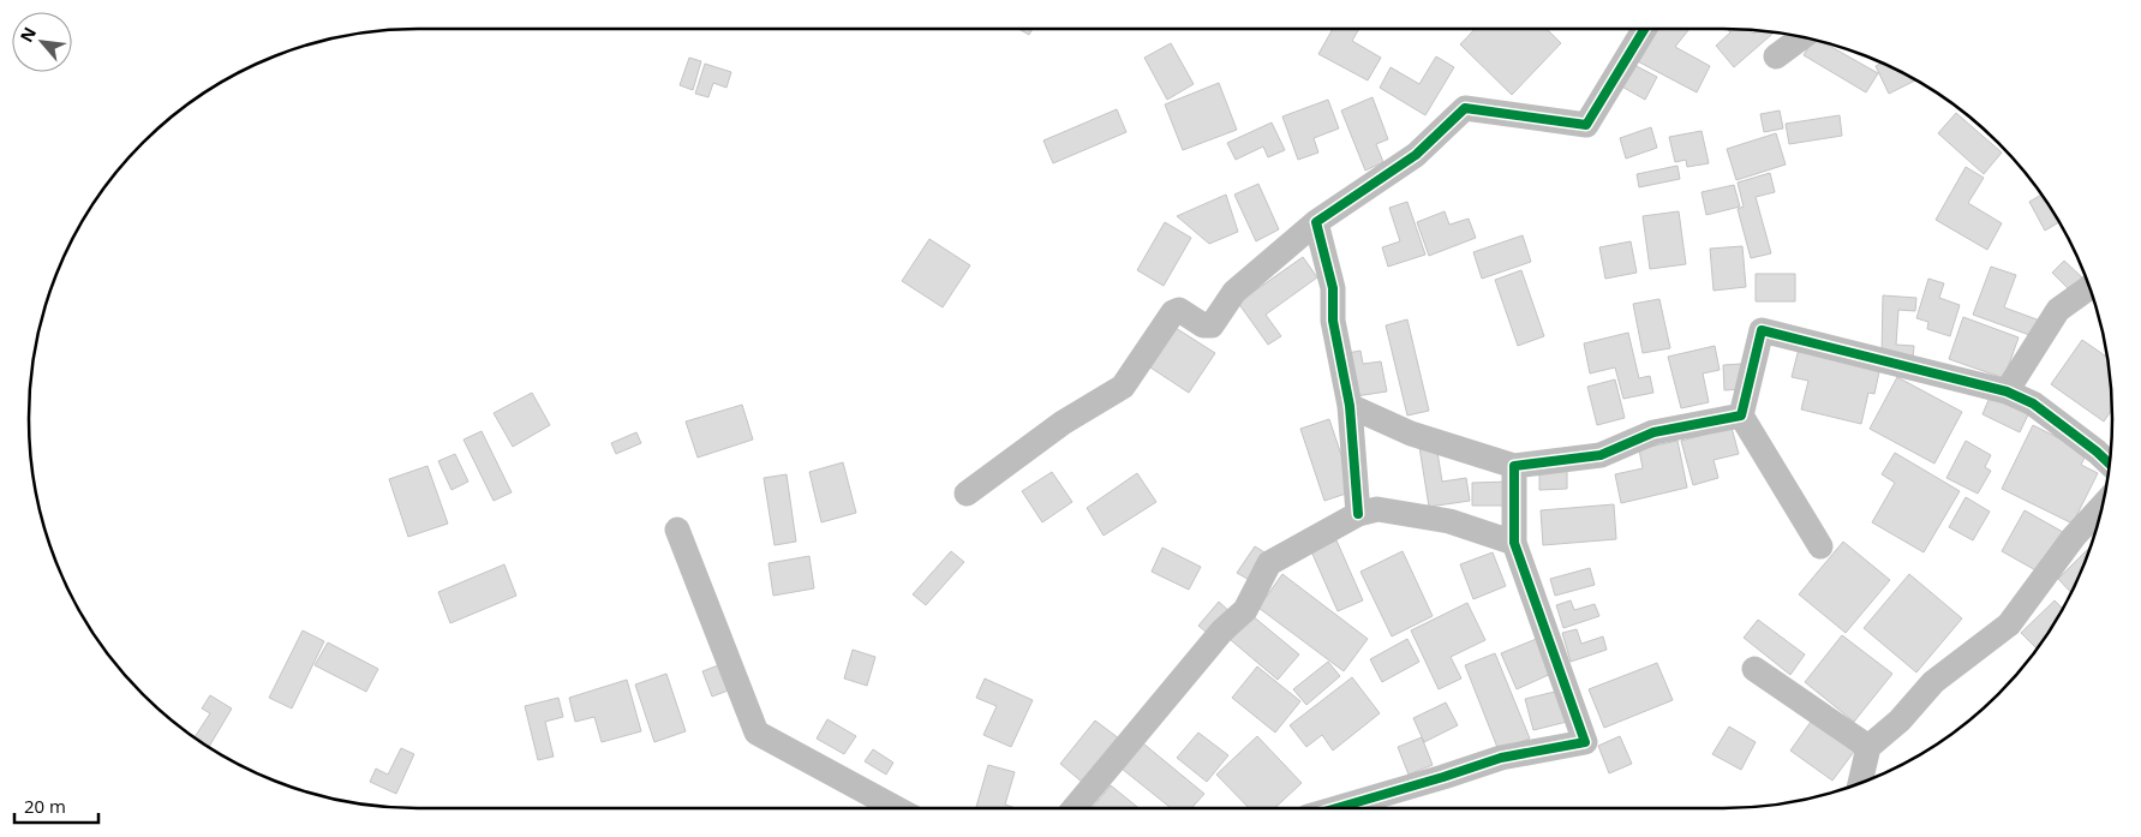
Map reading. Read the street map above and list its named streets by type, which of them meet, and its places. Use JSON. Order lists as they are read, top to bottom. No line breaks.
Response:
{"scale_bar":"20 m","north":"top left"}
